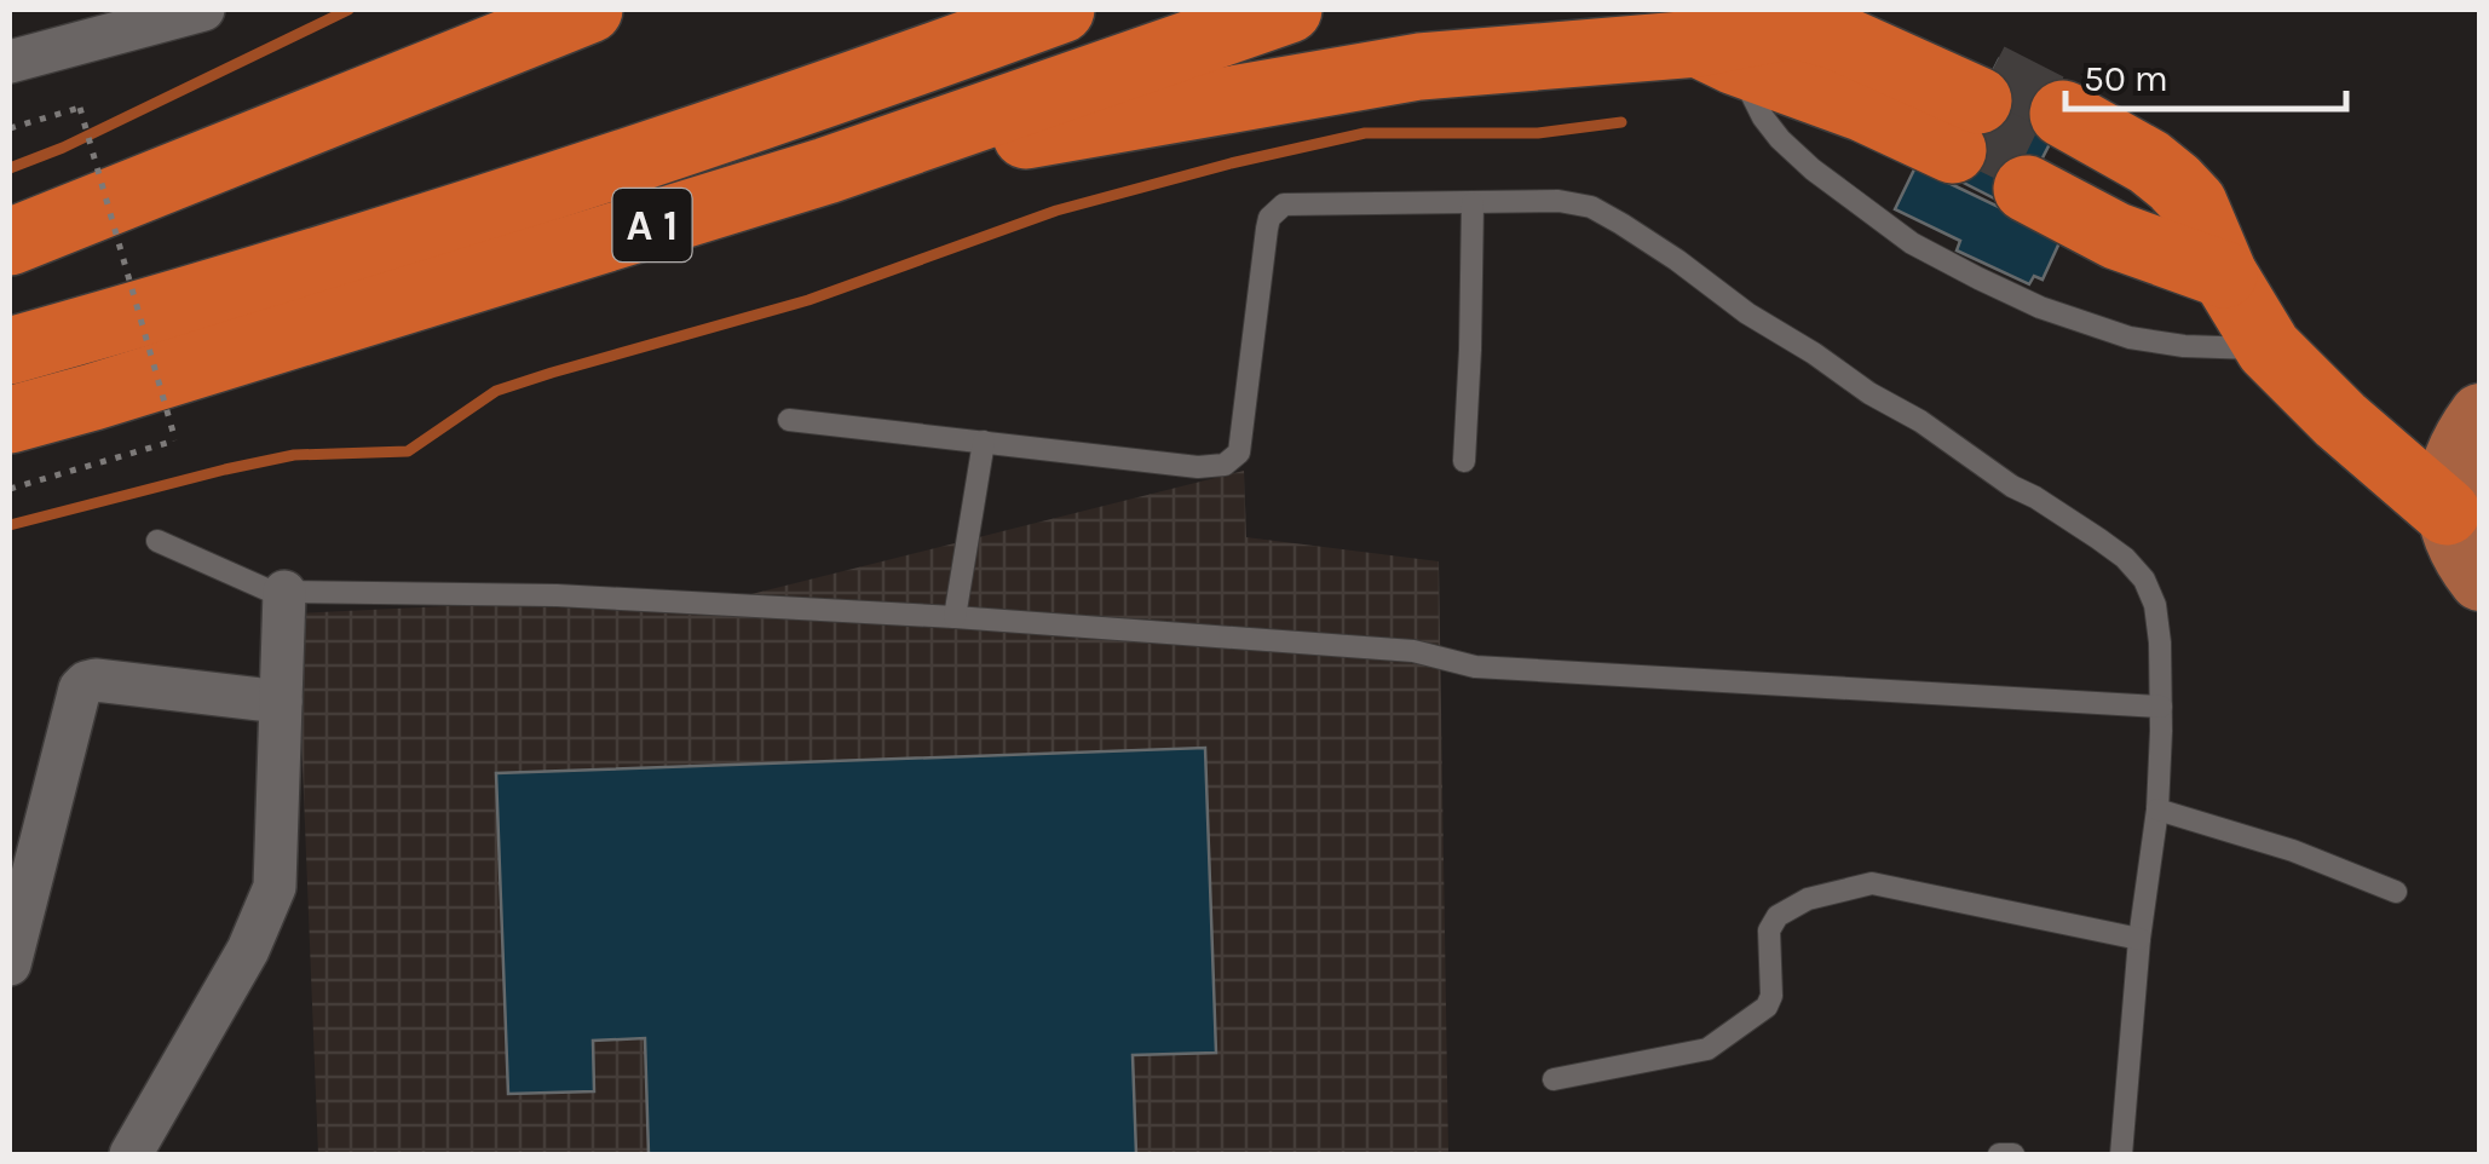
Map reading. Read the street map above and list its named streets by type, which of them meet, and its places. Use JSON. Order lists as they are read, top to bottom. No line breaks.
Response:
{"streets":{"highway":["A 1"]},"scale_bar":"50 m"}
